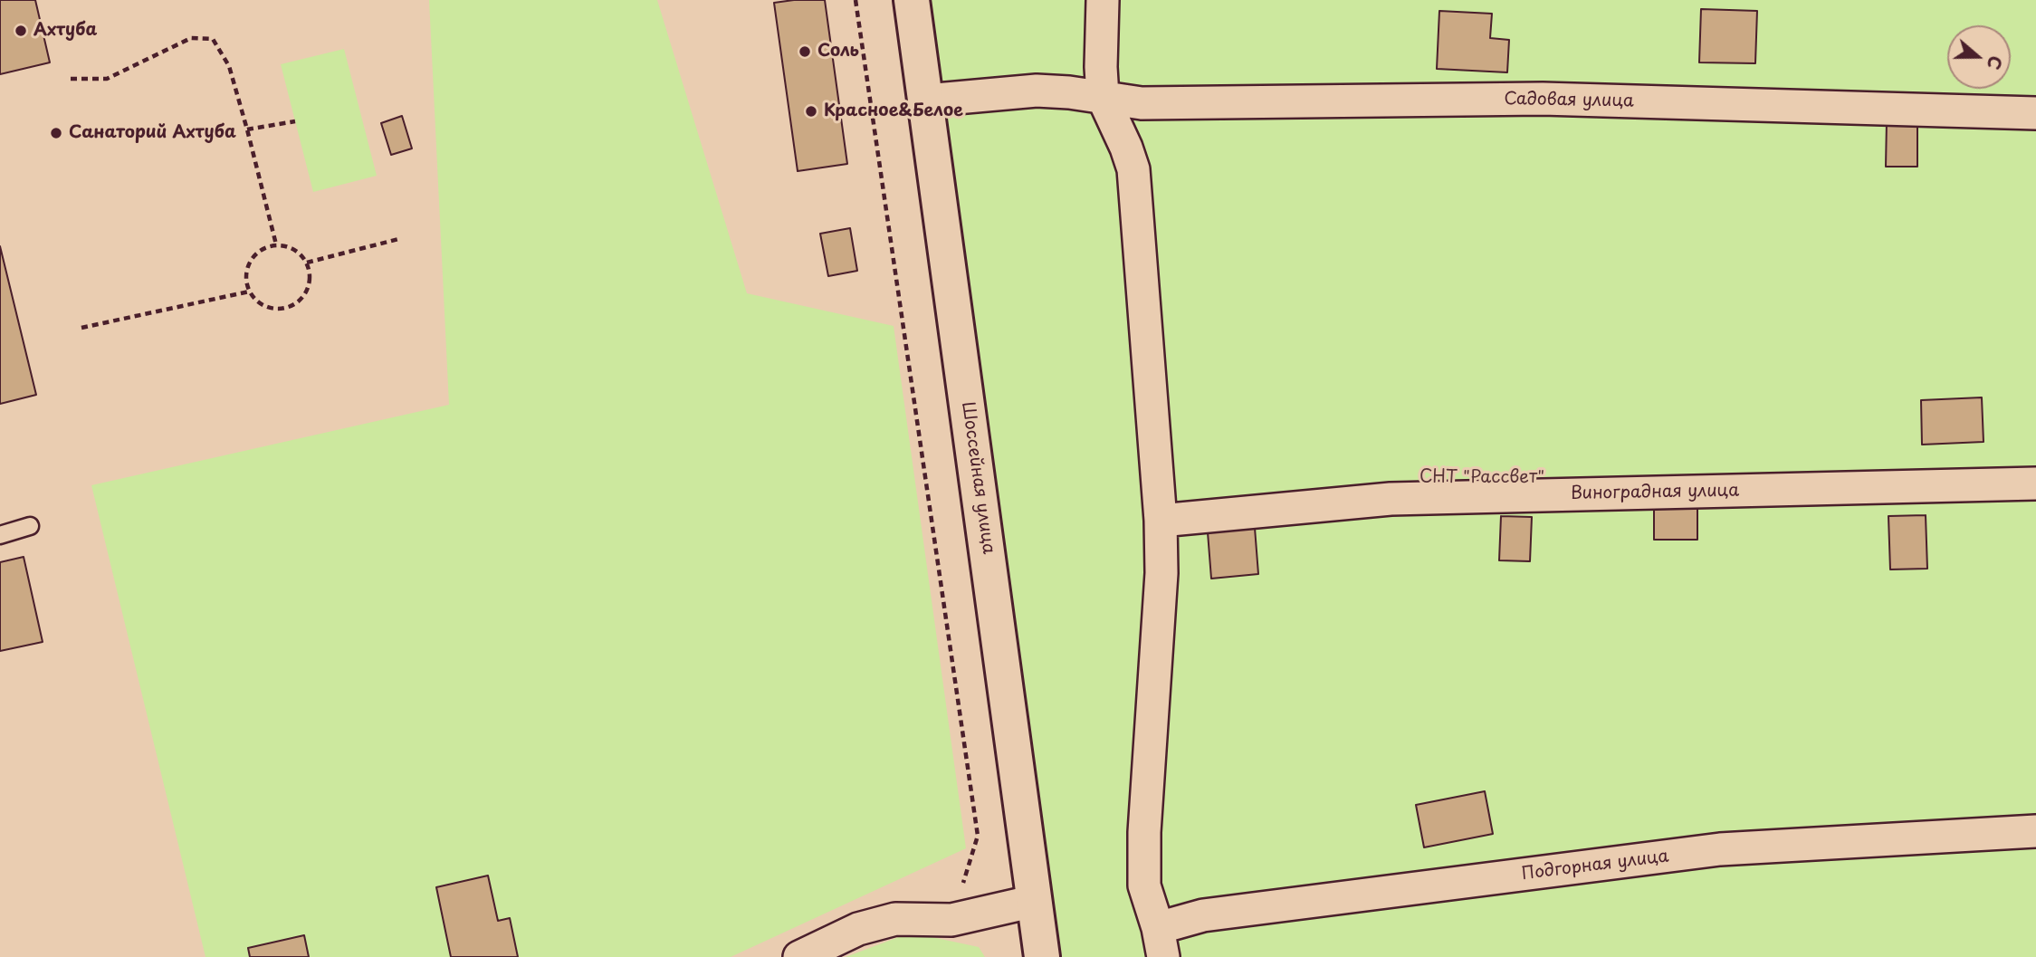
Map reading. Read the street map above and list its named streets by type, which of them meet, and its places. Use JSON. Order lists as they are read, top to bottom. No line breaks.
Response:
{"streets":{"street":["Садовая улица","Шоссейная улица","Виноградная улица","Подгорная улица"]},"crossings":[["Садовая улица","Шоссейная улица"]],"parks":["СНТ \"Рассвет\""],"places":["Ахтуба","Соль","Красное&Белое","Санаторий Ахтуба"],"north":"right"}
